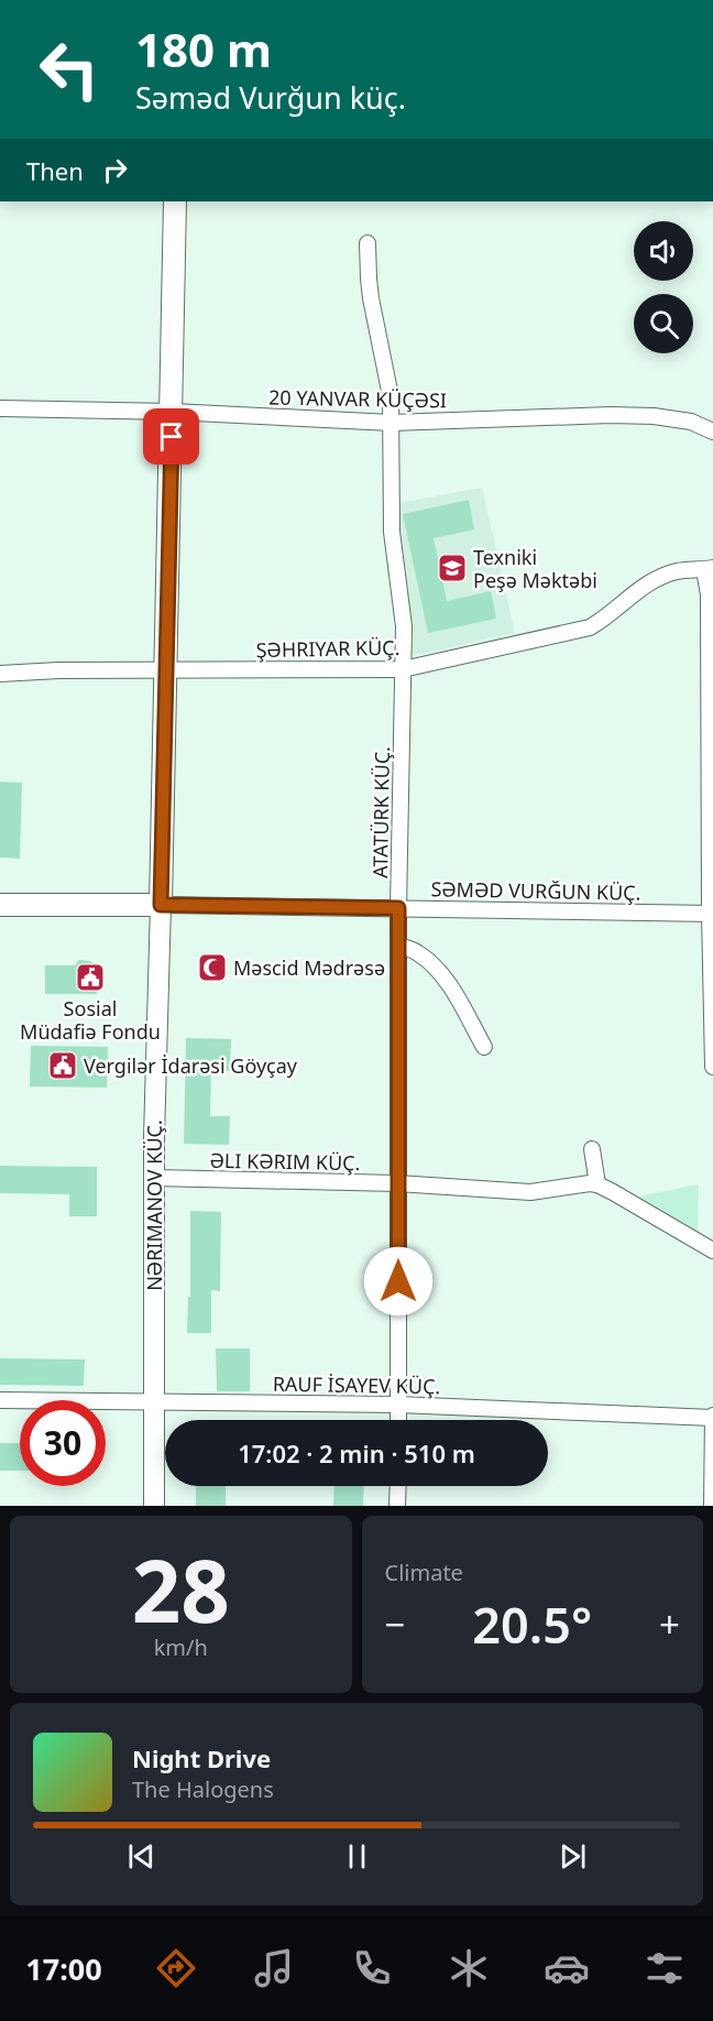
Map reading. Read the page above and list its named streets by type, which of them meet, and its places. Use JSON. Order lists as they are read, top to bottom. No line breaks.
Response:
{"streets":{"street":["20 YANVAR KÜÇƏSI","ŞƏHRIYAR KÜÇ.","ATATÜRK KÜÇ.","SƏMƏD VURĞUN KÜÇ.","ƏLI KƏRIM KÜÇ.","NƏRIMANOV KÜÇ.","RAUF İSAYEV KÜÇ."]},"crossings":[["20 YANVAR KÜÇƏSI","ATATÜRK KÜÇ."],["ŞƏHRIYAR KÜÇ.","ATATÜRK KÜÇ."],["ATATÜRK KÜÇ.","SƏMƏD VURĞUN KÜÇ."],["ATATÜRK KÜÇ.","ƏLI KƏRIM KÜÇ."],["ATATÜRK KÜÇ.","RAUF İSAYEV KÜÇ."],["SƏMƏD VURĞUN KÜÇ.","NƏRIMANOV KÜÇ."],["ƏLI KƏRIM KÜÇ.","NƏRIMANOV KÜÇ."],["NƏRIMANOV KÜÇ.","RAUF İSAYEV KÜÇ."]],"places":{"school or university":["Texniki Peşə Məktəbi"],"mosque":["Məscid Mədrəsə"],"public building":["Sosial Müdafiə Fondu","Vergilər İdarəsi Göyçay"]},"page":{"turn":["180 m","Səməd Vurğun küç."],"then":"Then","limit":"30","trip":"17:02 · 2 min · 510 m","tile":[["28","km/h"],"Climate"],"heat":["−","20.5°","+"],"song":["Night Drive","The Halogens"],"tabs":"17:00"}}
